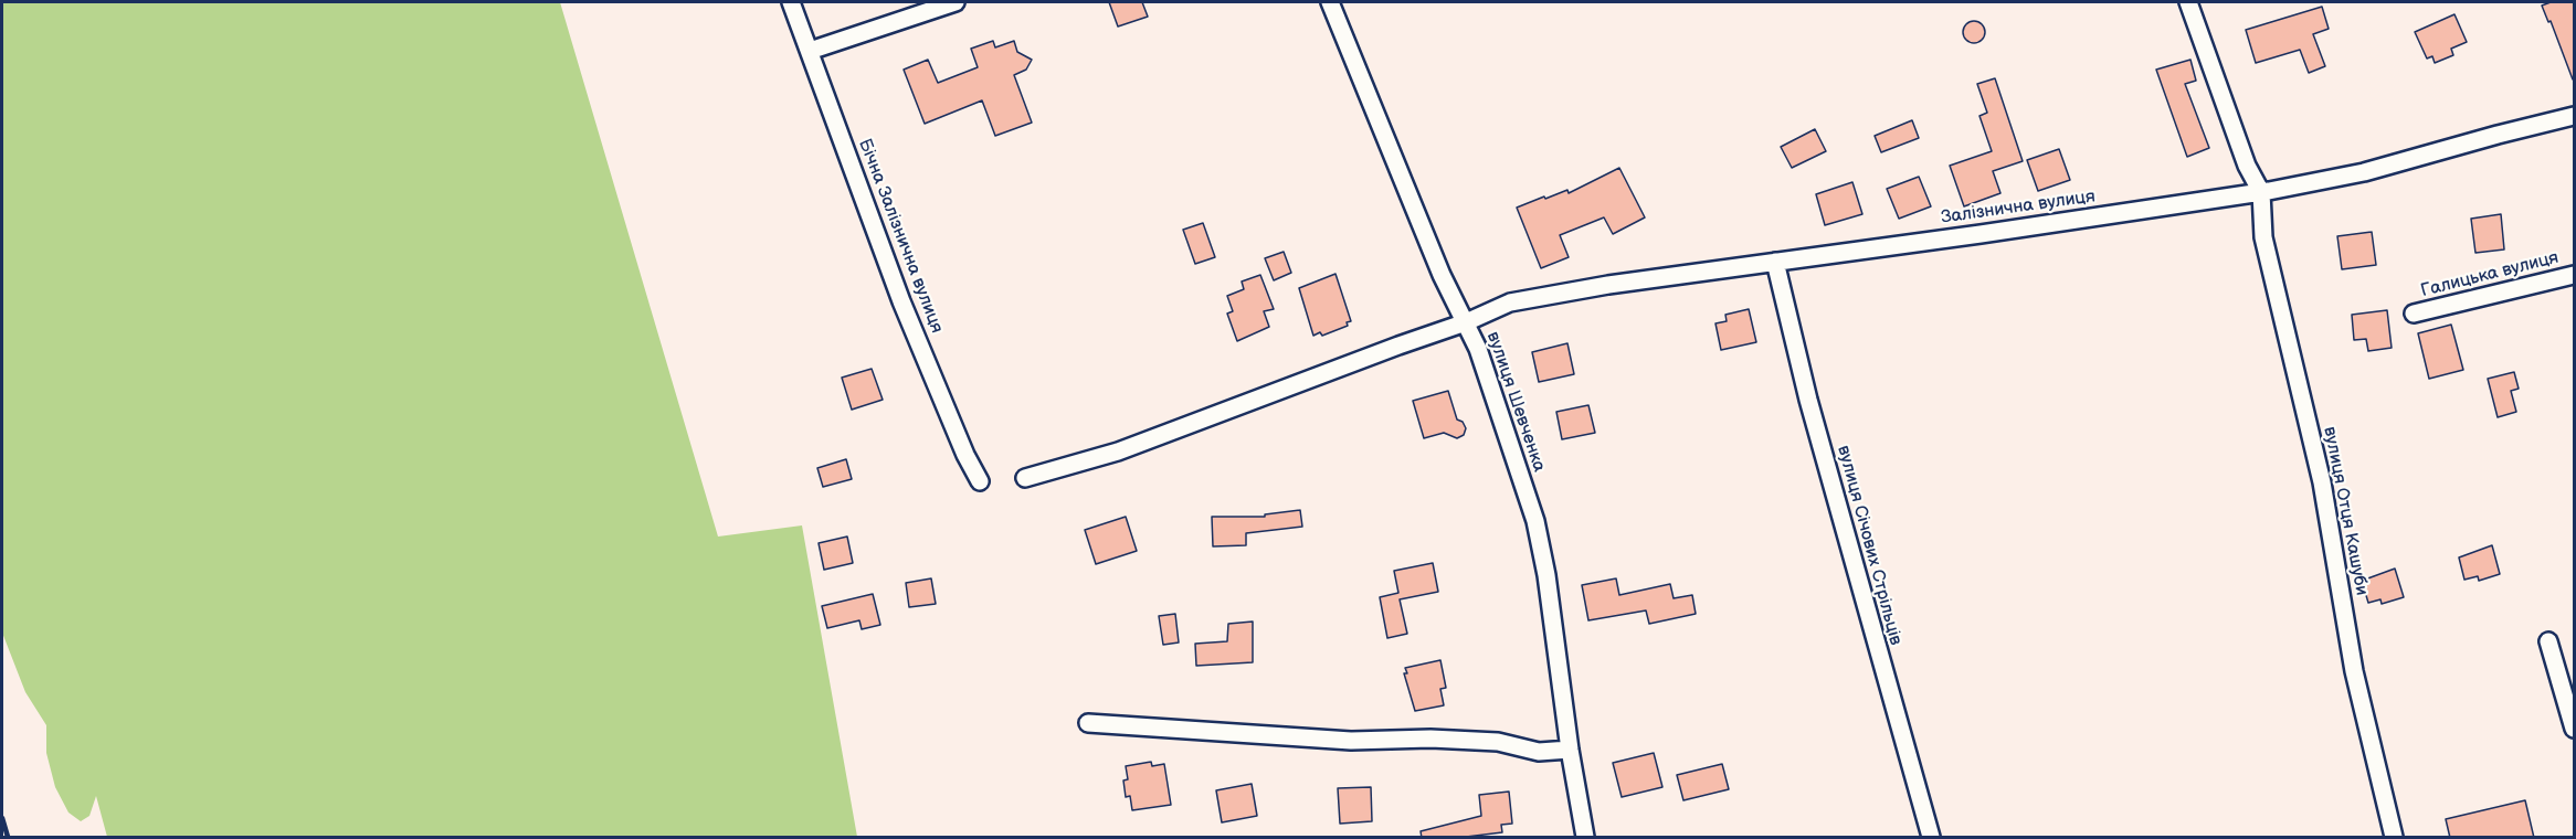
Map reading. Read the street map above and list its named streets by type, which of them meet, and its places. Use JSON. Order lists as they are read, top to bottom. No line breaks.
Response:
{"streets":{"street":["Залізнична вулиця","Бічна Залізнична вулиця","Галицька вулиця","вулиця Шевченка","вулиця Отця Кашуби","вулиця Січових Стрільців"]},"crossings":[["Залізнична вулиця","вулиця Шевченка"],["Залізнична вулиця","вулиця Отця Кашуби"],["Залізнична вулиця","вулиця Січових Стрільців"]]}
